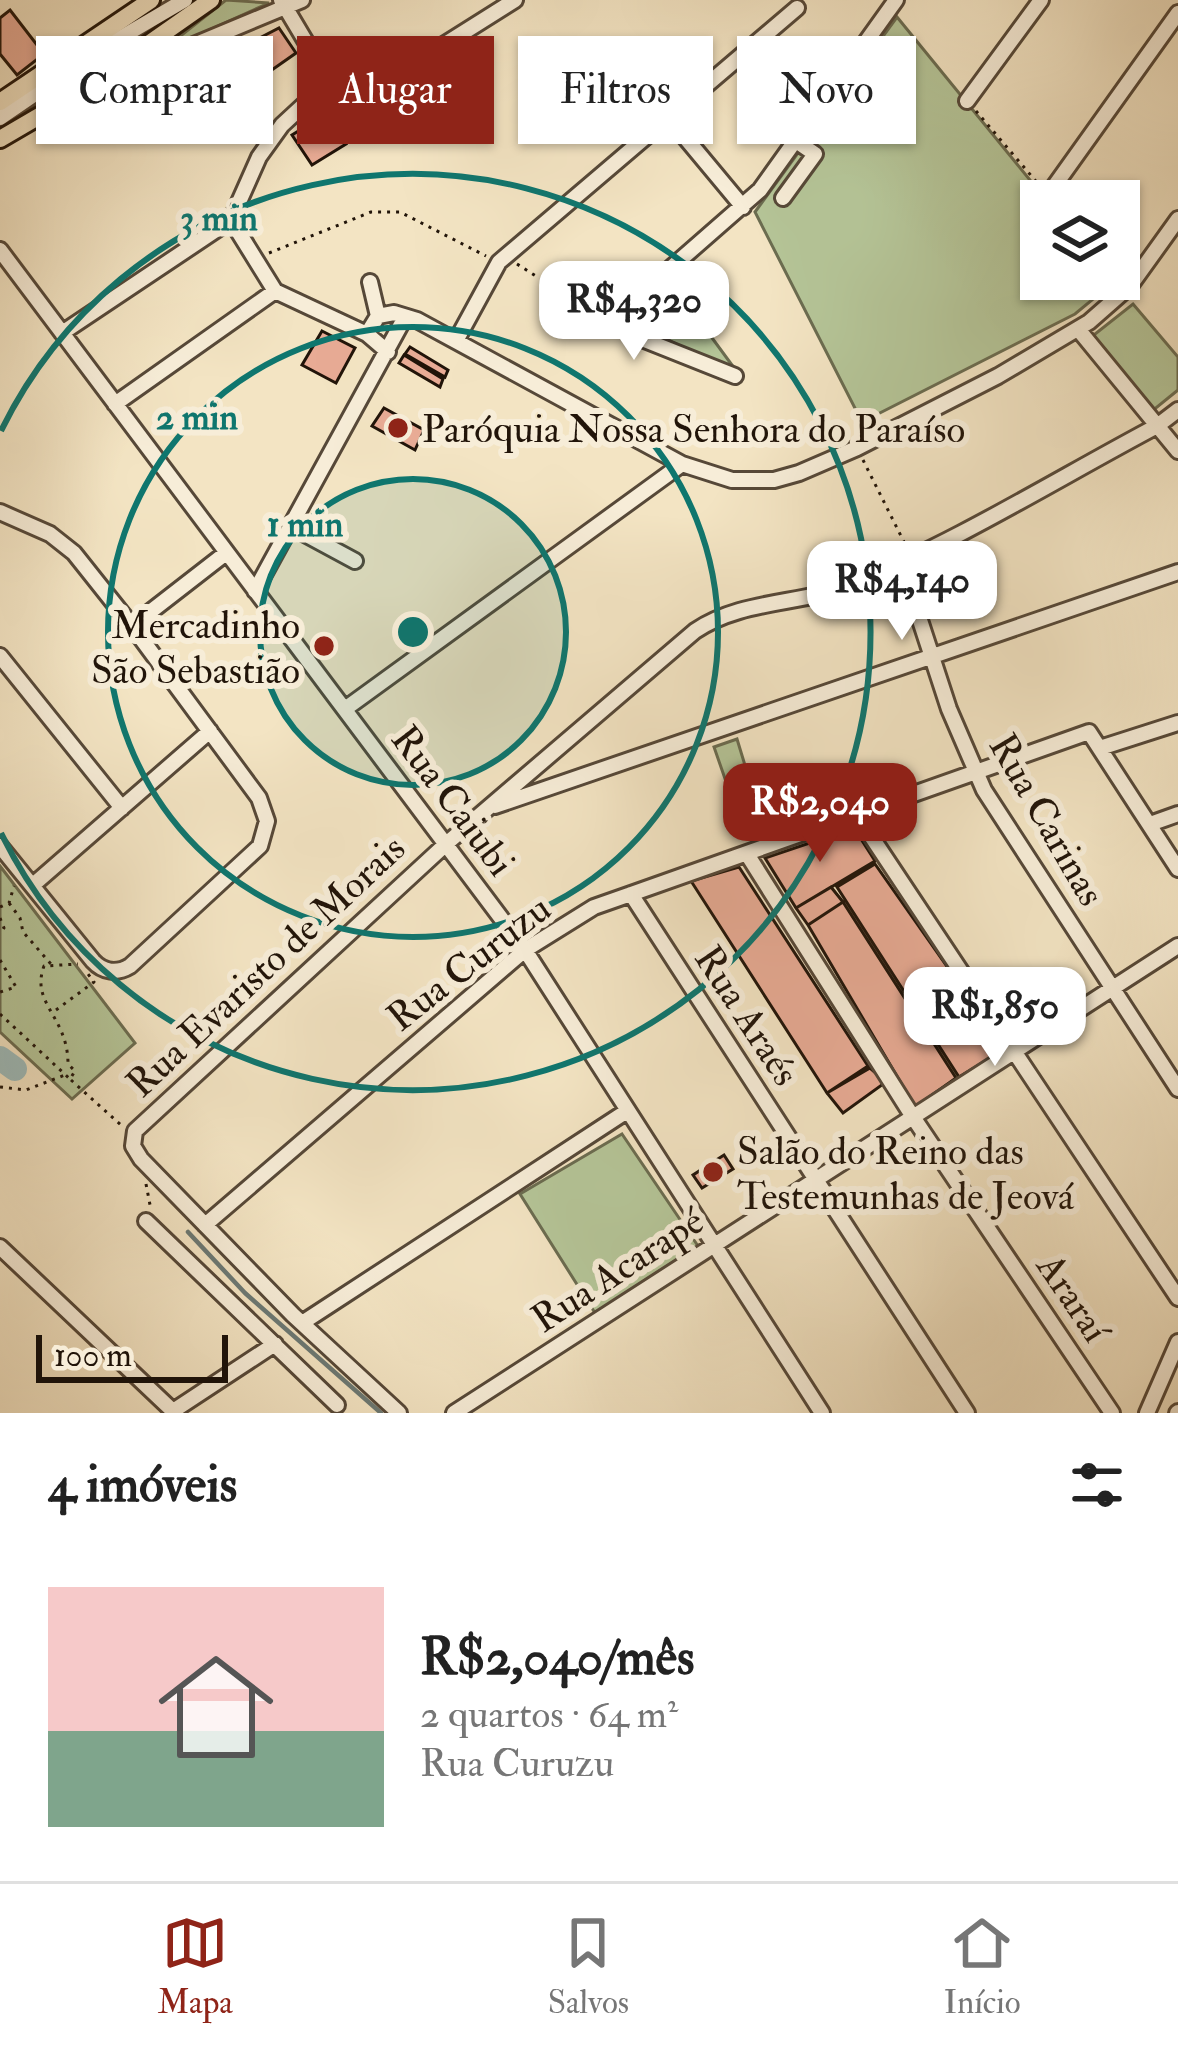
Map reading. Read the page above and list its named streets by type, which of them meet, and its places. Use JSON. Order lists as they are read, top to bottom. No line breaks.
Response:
{"streets":{"street":["Rua Caiubi","Rua Carinas","Rua Curuzu","Rua Evaristo de Morais","Rua Araés","Rua Acarapé","Araraí"]},"crossings":[["Rua Caiubi","Rua Curuzu"],["Rua Caiubi","Rua Evaristo de Morais"],["Rua Caiubi","Rua Acarapé"],["Rua Carinas","Rua Curuzu"],["Rua Carinas","Rua Evaristo de Morais"],["Rua Carinas","Rua Acarapé"],["Rua Curuzu","Rua Araés"],["Rua Curuzu","Araraí"],["Rua Araés","Rua Acarapé"],["Rua Acarapé","Araraí"]],"places":["Paróquia Nossa Senhora do Paraíso","Mercadinho São Sebastião","Salão do Reino das Testemunhas de Jeová"],"scale_bar":"100 m","page":{"chip":["Comprar","Alugar","Filtros","Novo"],"price":["R$4,320","R$4,140","R$2,040","R$1,850"],"scale":"100 m","heading":"4 imóveis","list":[{"name":"R$2,040/mês","note":"2 quartos · 64 m² · Rua Curuzu"}],"tabs":["Mapa","Salvos","Início"]},"rings":["3 min","2 min","1 min"]}
